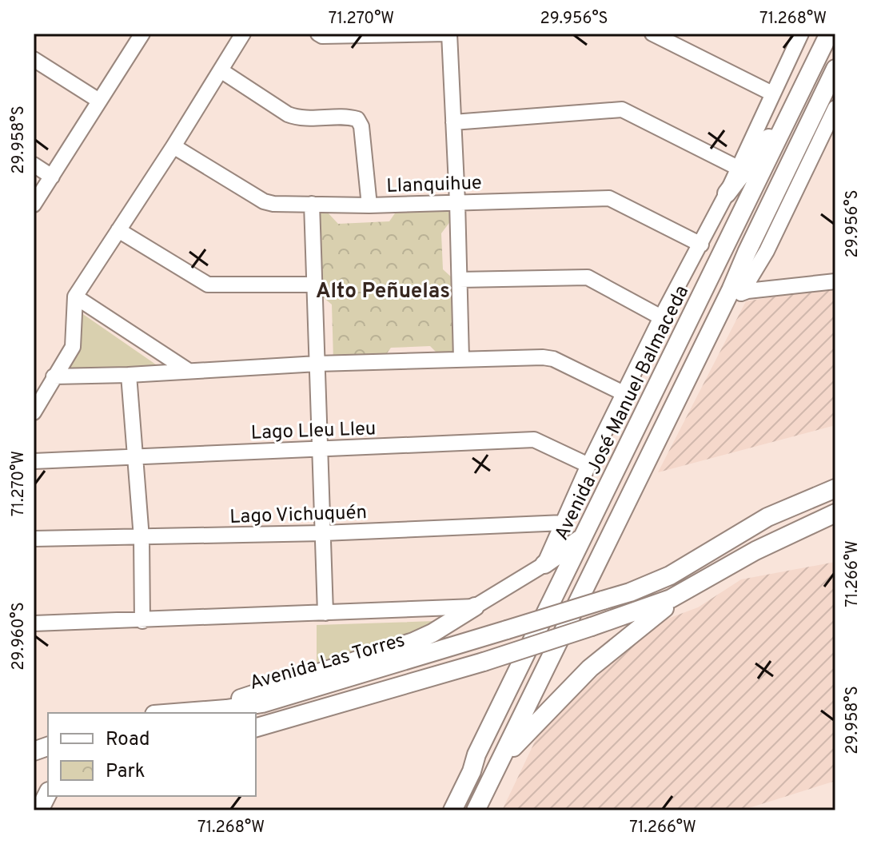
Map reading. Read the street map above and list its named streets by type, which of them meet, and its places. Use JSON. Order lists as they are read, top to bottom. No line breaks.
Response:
{"streets":{"main road":["Avenida José Manuel Balmaceda","Avenida Las Torres"],"street":["Llanquihue","Lago Lleu Lleu","Lago Vichuquén"]},"districts":["Alto Peñuelas"],"legend":["Road","Park"],"coordinates":["71.270°W","29.956°S","71.268°W","29.958°S","71.266°W","29.960°S"]}
